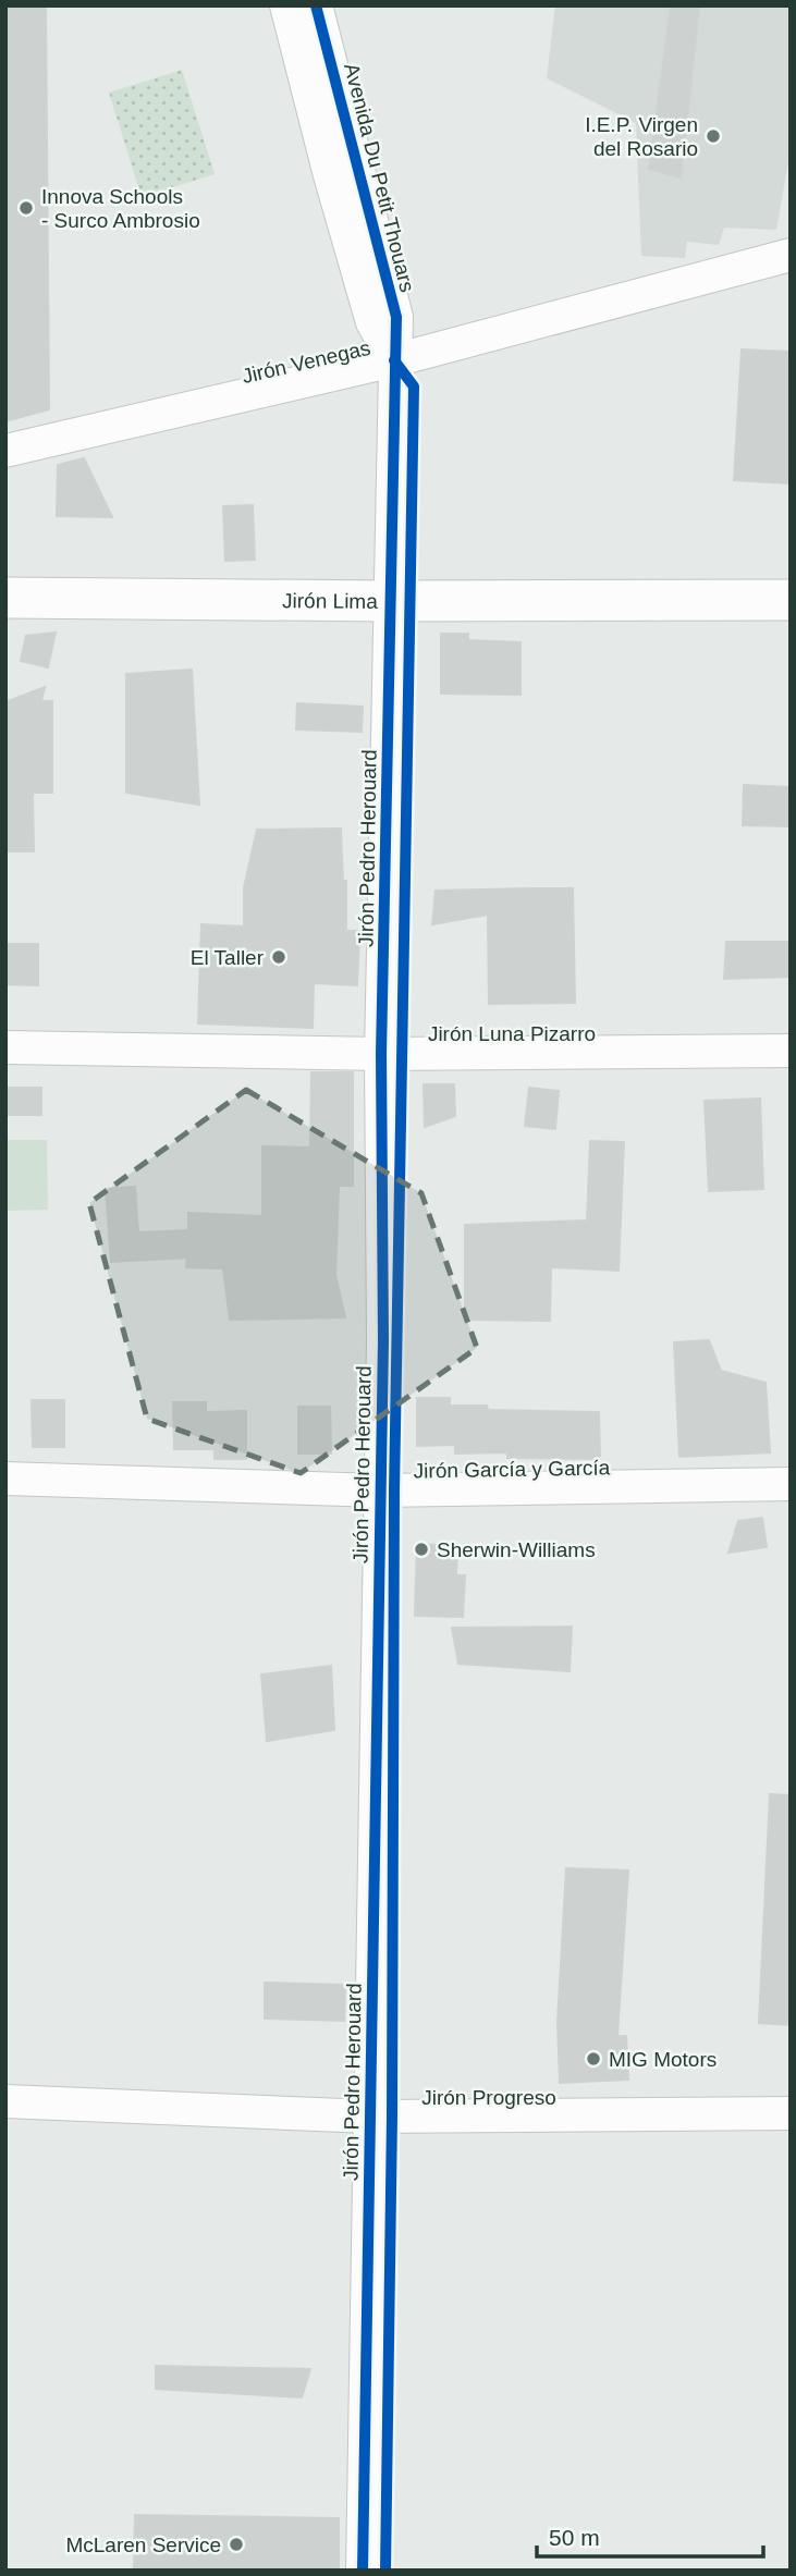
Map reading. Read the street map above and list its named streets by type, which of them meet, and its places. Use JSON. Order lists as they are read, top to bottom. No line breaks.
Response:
{"streets":{"street":["Avenida Du Petit Thouars","Jirón Venegas","Jirón Lima","Jirón Pedro Herouard","Jirón Luna Pizarro","Jirón García y García","Jirón Progreso"]},"crossings":[["Avenida Du Petit Thouars","Jirón Venegas"],["Avenida Du Petit Thouars","Jirón Pedro Herouard"],["Jirón Venegas","Jirón Pedro Herouard"],["Jirón Lima","Jirón Pedro Herouard"],["Jirón Pedro Herouard","Jirón Luna Pizarro"],["Jirón Pedro Herouard","Jirón García y García"],["Jirón Pedro Herouard","Jirón Progreso"]],"places":["I.E.P. Virgen del Rosario","Innova Schools - Surco Ambrosio","El Taller","Sherwin-Williams","MIG Motors","McLaren Service"],"scale_bar":"50 m"}
